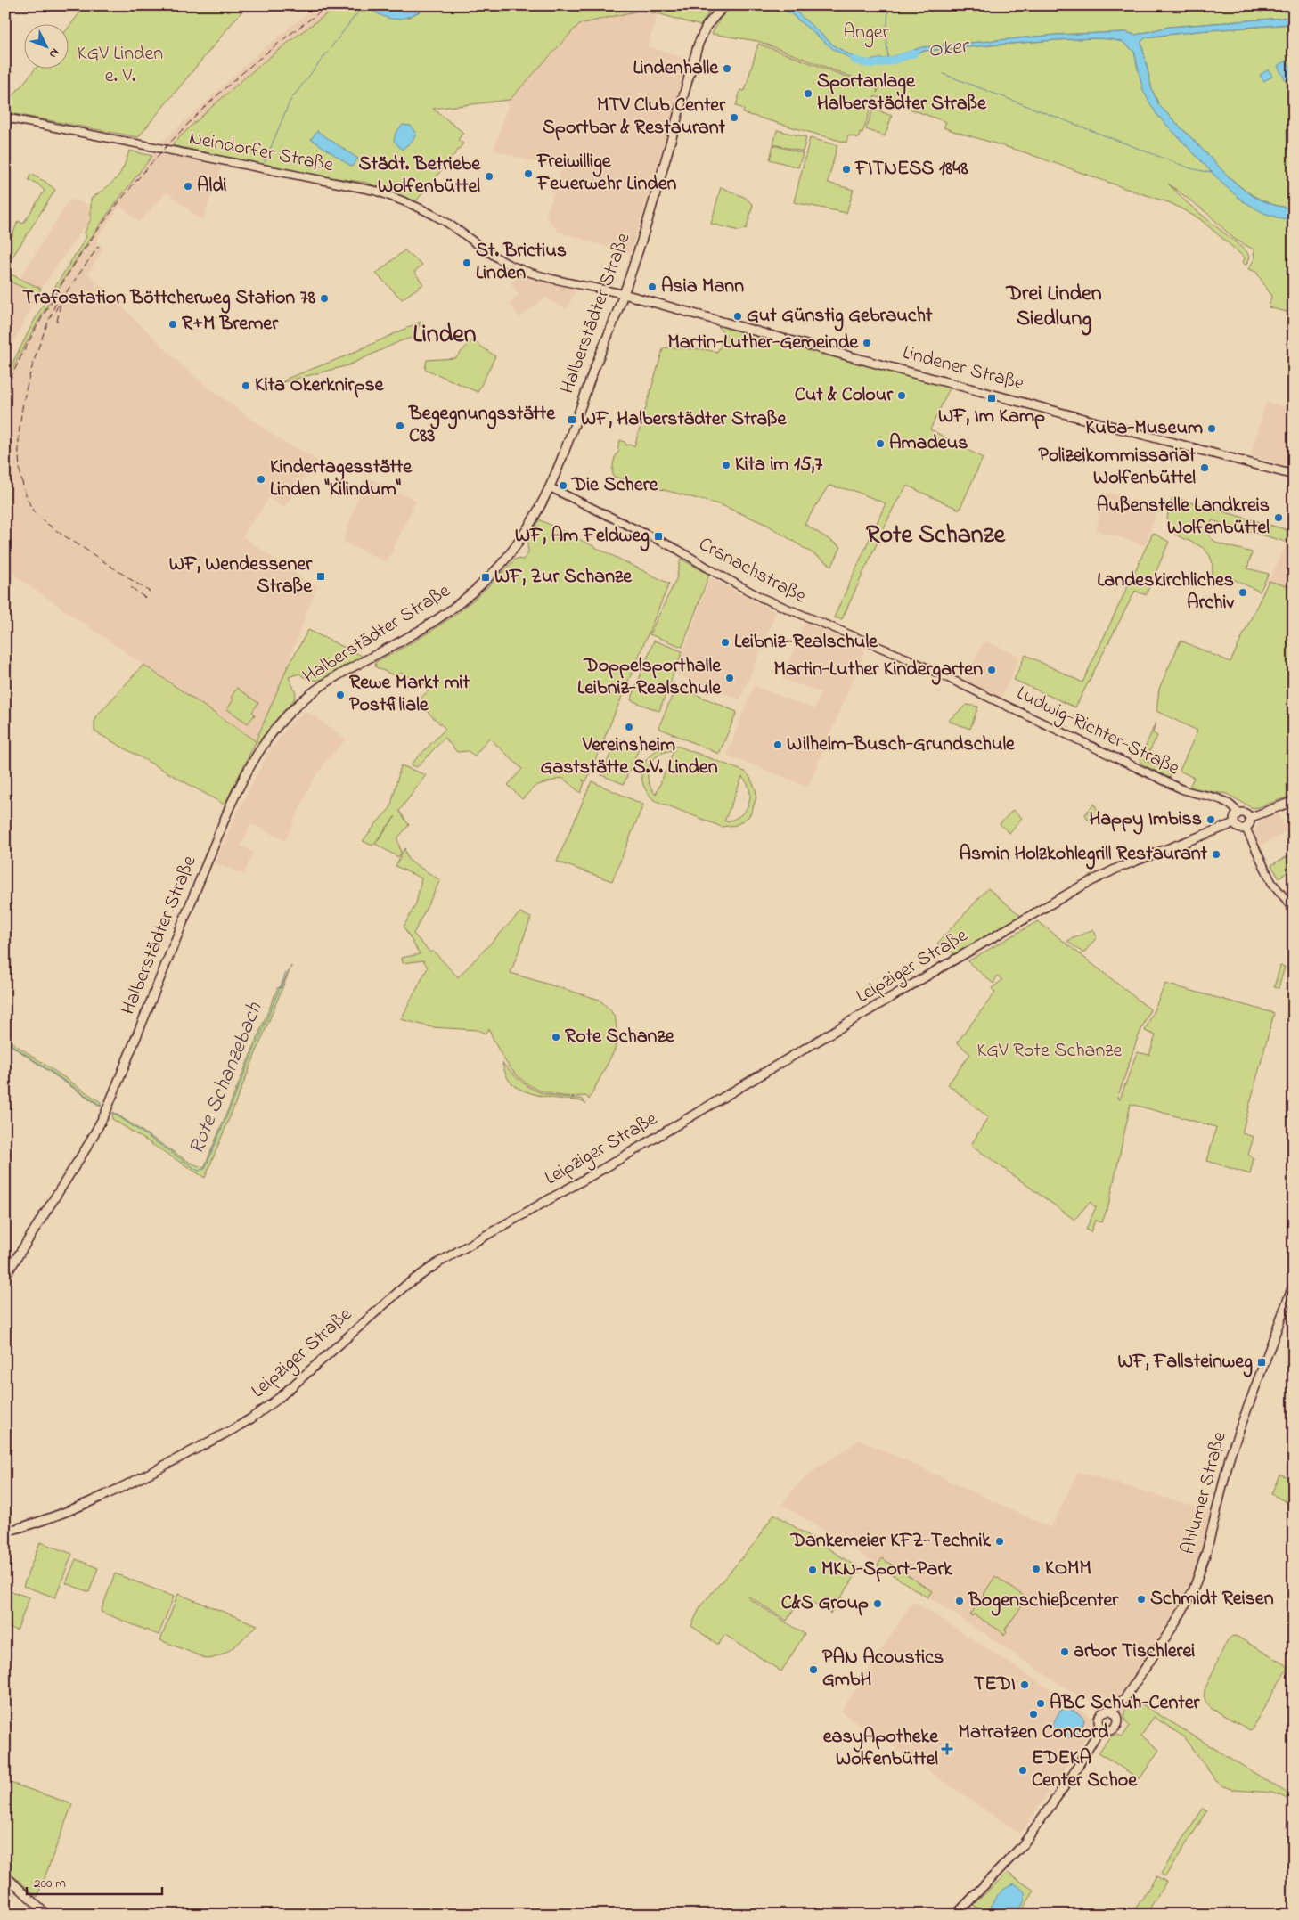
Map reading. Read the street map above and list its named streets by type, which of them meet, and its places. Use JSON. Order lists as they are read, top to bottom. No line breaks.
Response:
{"streets":{"main road":["Halberstädter Straße","Lindener Straße","Leipziger Straße","Ahlumer Straße"],"street":["Neindorfer Straße","Cranachstraße","Ludwig-Richter-Straße"]},"crossings":[["Neindorfer Straße","Halberstädter Straße"],["Neindorfer Straße","Lindener Straße"],["Halberstädter Straße","Lindener Straße"],["Halberstädter Straße","Cranachstraße"],["Cranachstraße","Ludwig-Richter-Straße"],["Ludwig-Richter-Straße","Leipziger Straße"]],"districts":["Drei Linden Siedlung","Linden","Rote Schanze"],"water":["Oker","Rote Schanzebach"],"parks":["Anger","KGV Linden e. V.","KGV Rote Schanze"],"places":{"other":["Lindenhalle","Sportanlage Halberstädter Straße","MTV Club Center Sportbar & Restaurant","FITNESS 1848","Freiwillige Feuerwehr Linden","Städt. Betriebe Wolfenbüttel","Aldi","St. Brictius Linden","Asia Mann","Trafostation Böttcherweg Station 78","Gut Günstig Gebraucht","R+M Bremer","Martin-Luther-Gemeinde","Kita Okerknirpse","Cut & Colour","Begegnungsstätte C83","Kuba-Museum","Amadeus","Kita im 15,7","Polizeikommissariat Wolfenbüttel","Kindertagesstätte Linden \"Kilindum\"","Die Schere","Außenstelle Landkreis Wolfenbüttel","Landeskirchliches Archiv","Leibniz-Realschule","Martin-Luther Kindergarten","Doppelsporthalle Leibniz-Realschule","Rewe Markt mit Postfiliale","Vereinsheim Gaststätte S.V. Linden","Wilhelm-Busch-Grundschule","Happy Imbiss","Asmin Holzkohlegrill Restaurant","Rote Schanze","Dankemeier KFZ-Technik","KOMM","MKN-Sport-Park","Schmidt Reisen","Bogenschießcenter","C&S Group","arbor Tischlerei","PAN Acoustics GmbH","TEDI","ABC Schuh-Center","Matratzen Concord","EDEKA Center Schoe"],"transit":["WF, Im Kamp","WF, Halberstädter Straße","WF, Am Feldweg","WF, Wendessener Straße","WF, Zur Schanze","WF, Fallsteinweg"],"health":["easyApotheke Wolfenbüttel"]},"scale_bar":"200 m","north":"bottom right"}
